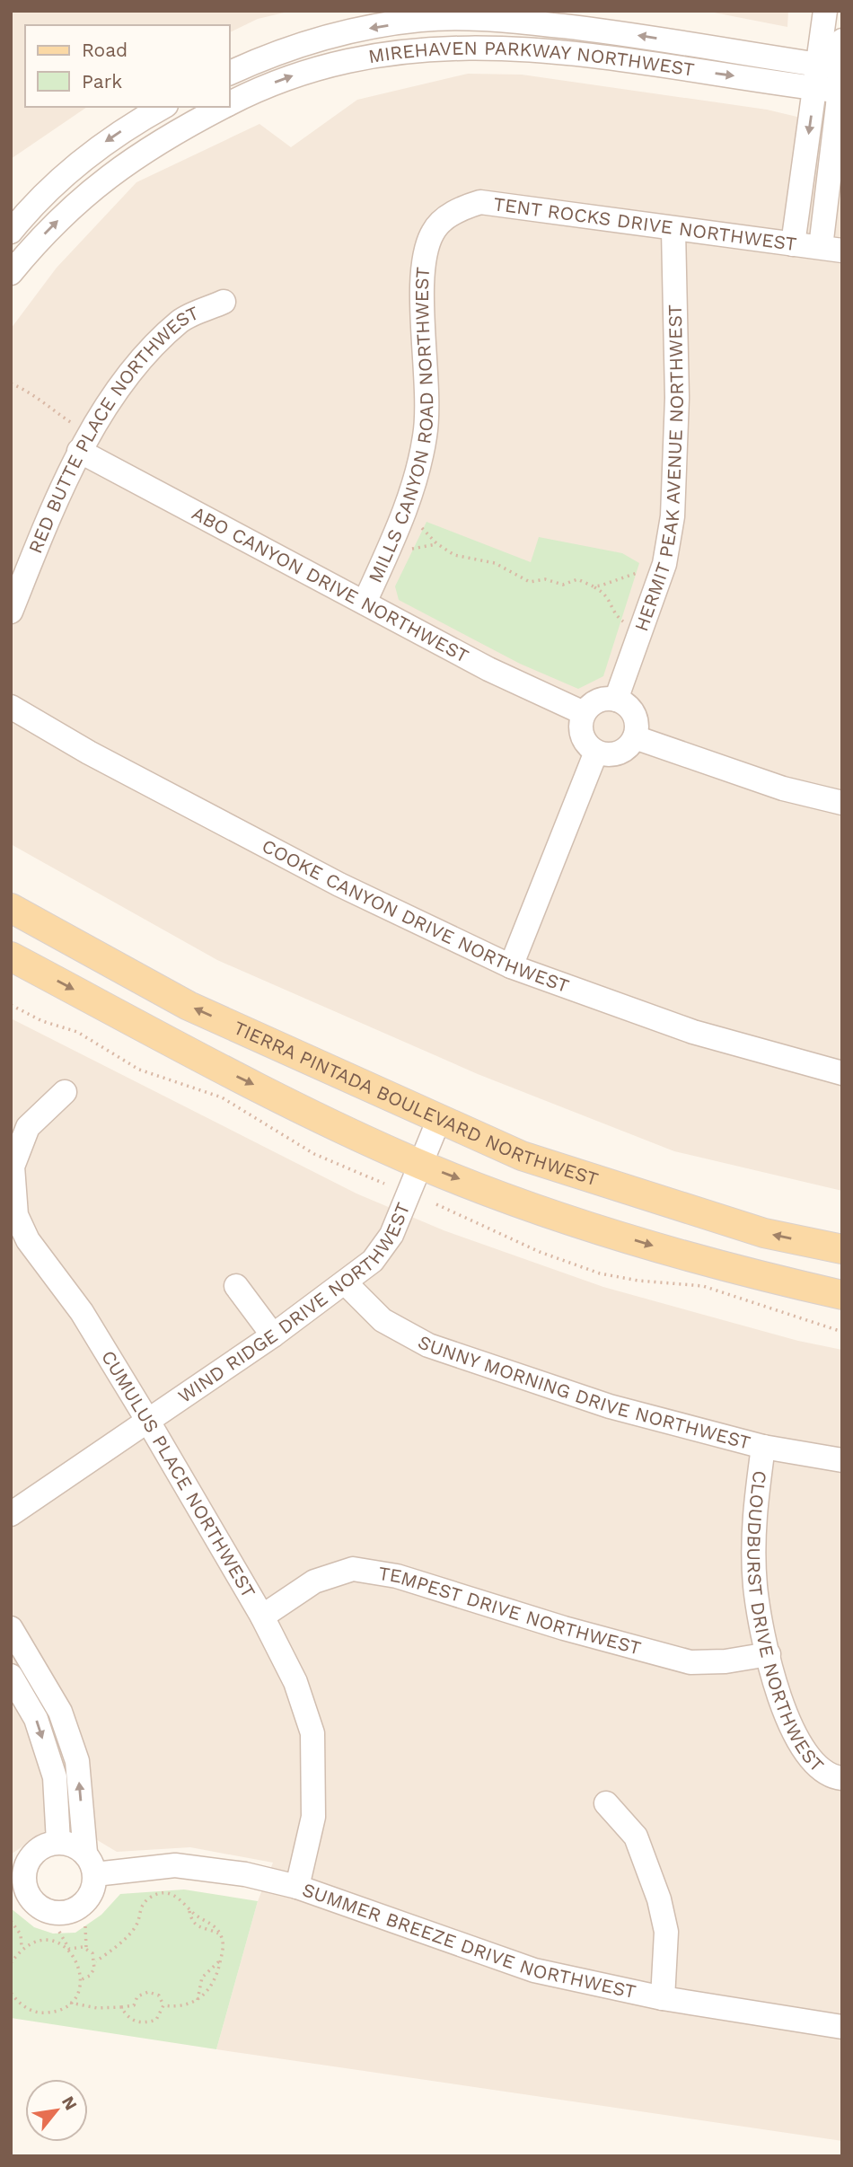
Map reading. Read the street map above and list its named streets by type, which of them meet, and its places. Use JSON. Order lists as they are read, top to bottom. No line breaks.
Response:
{"streets":{"main road":["TIERRA PINTADA BOULEVARD NORTHWEST"],"street":["MIREHAVEN PARKWAY NORTHWEST","TENT ROCKS DRIVE NORTHWEST","MILLS CANYON ROAD NORTHWEST","RED BUTTE PLACE NORTHWEST","HERMIT PEAK AVENUE NORTHWEST","ABO CANYON DRIVE NORTHWEST","COOKE CANYON DRIVE NORTHWEST","WIND RIDGE DRIVE NORTHWEST","SUNNY MORNING DRIVE NORTHWEST","CUMULUS PLACE NORTHWEST","TEMPEST DRIVE NORTHWEST","CLOUDBURST DRIVE NORTHWEST","SUMMER BREEZE DRIVE NORTHWEST"]},"crossings":[["TENT ROCKS DRIVE NORTHWEST","MILLS CANYON ROAD NORTHWEST"],["TENT ROCKS DRIVE NORTHWEST","HERMIT PEAK AVENUE NORTHWEST"],["MILLS CANYON ROAD NORTHWEST","ABO CANYON DRIVE NORTHWEST"],["RED BUTTE PLACE NORTHWEST","ABO CANYON DRIVE NORTHWEST"],["HERMIT PEAK AVENUE NORTHWEST","ABO CANYON DRIVE NORTHWEST"],["TIERRA PINTADA BOULEVARD NORTHWEST","WIND RIDGE DRIVE NORTHWEST"],["WIND RIDGE DRIVE NORTHWEST","SUNNY MORNING DRIVE NORTHWEST"],["WIND RIDGE DRIVE NORTHWEST","CUMULUS PLACE NORTHWEST"],["SUNNY MORNING DRIVE NORTHWEST","CLOUDBURST DRIVE NORTHWEST"],["CUMULUS PLACE NORTHWEST","TEMPEST DRIVE NORTHWEST"],["CUMULUS PLACE NORTHWEST","SUMMER BREEZE DRIVE NORTHWEST"],["TEMPEST DRIVE NORTHWEST","CLOUDBURST DRIVE NORTHWEST"]],"legend":["Road","Park"],"north":"top right"}
